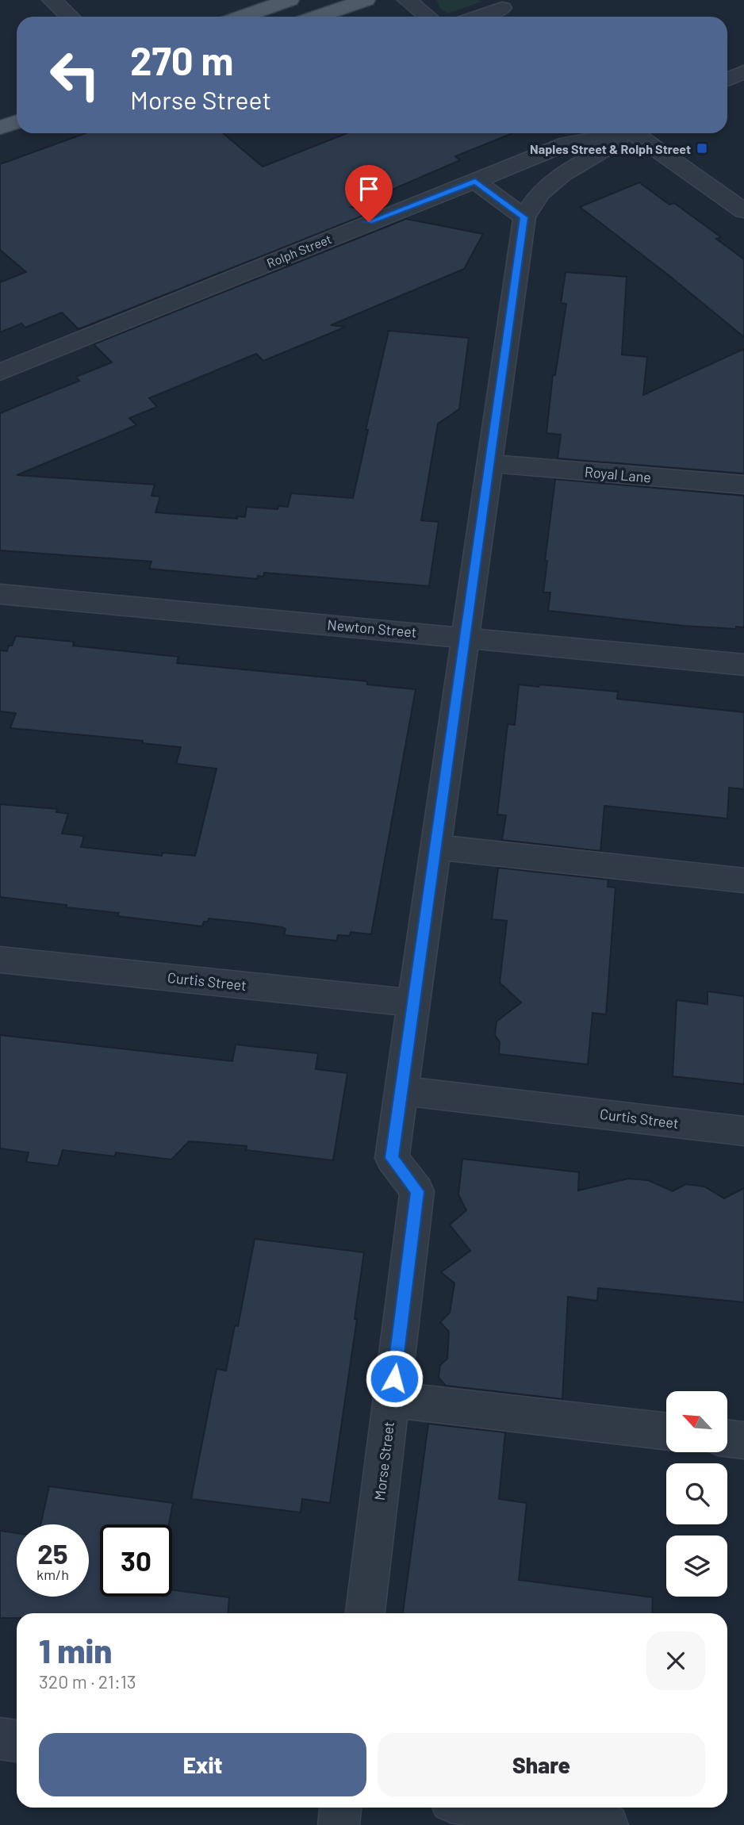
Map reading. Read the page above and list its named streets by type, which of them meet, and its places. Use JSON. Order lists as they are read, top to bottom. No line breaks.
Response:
{"streets":{"street":["Rolph Street","Royal Lane","Newton Street","Curtis Street","Morse Street"]},"crossings":[["Royal Lane","Morse Street"],["Newton Street","Morse Street"],["Curtis Street","Morse Street"]],"places":{"transit":["Naples Street & Rolph Street"]},"north":"top left","page":{"turn":["270 m","Morse Street"],"speed":"25 km/h","limit":"30","heading":["1 min","320 m · 21:13"],"buttons":["Exit","Share"]}}
